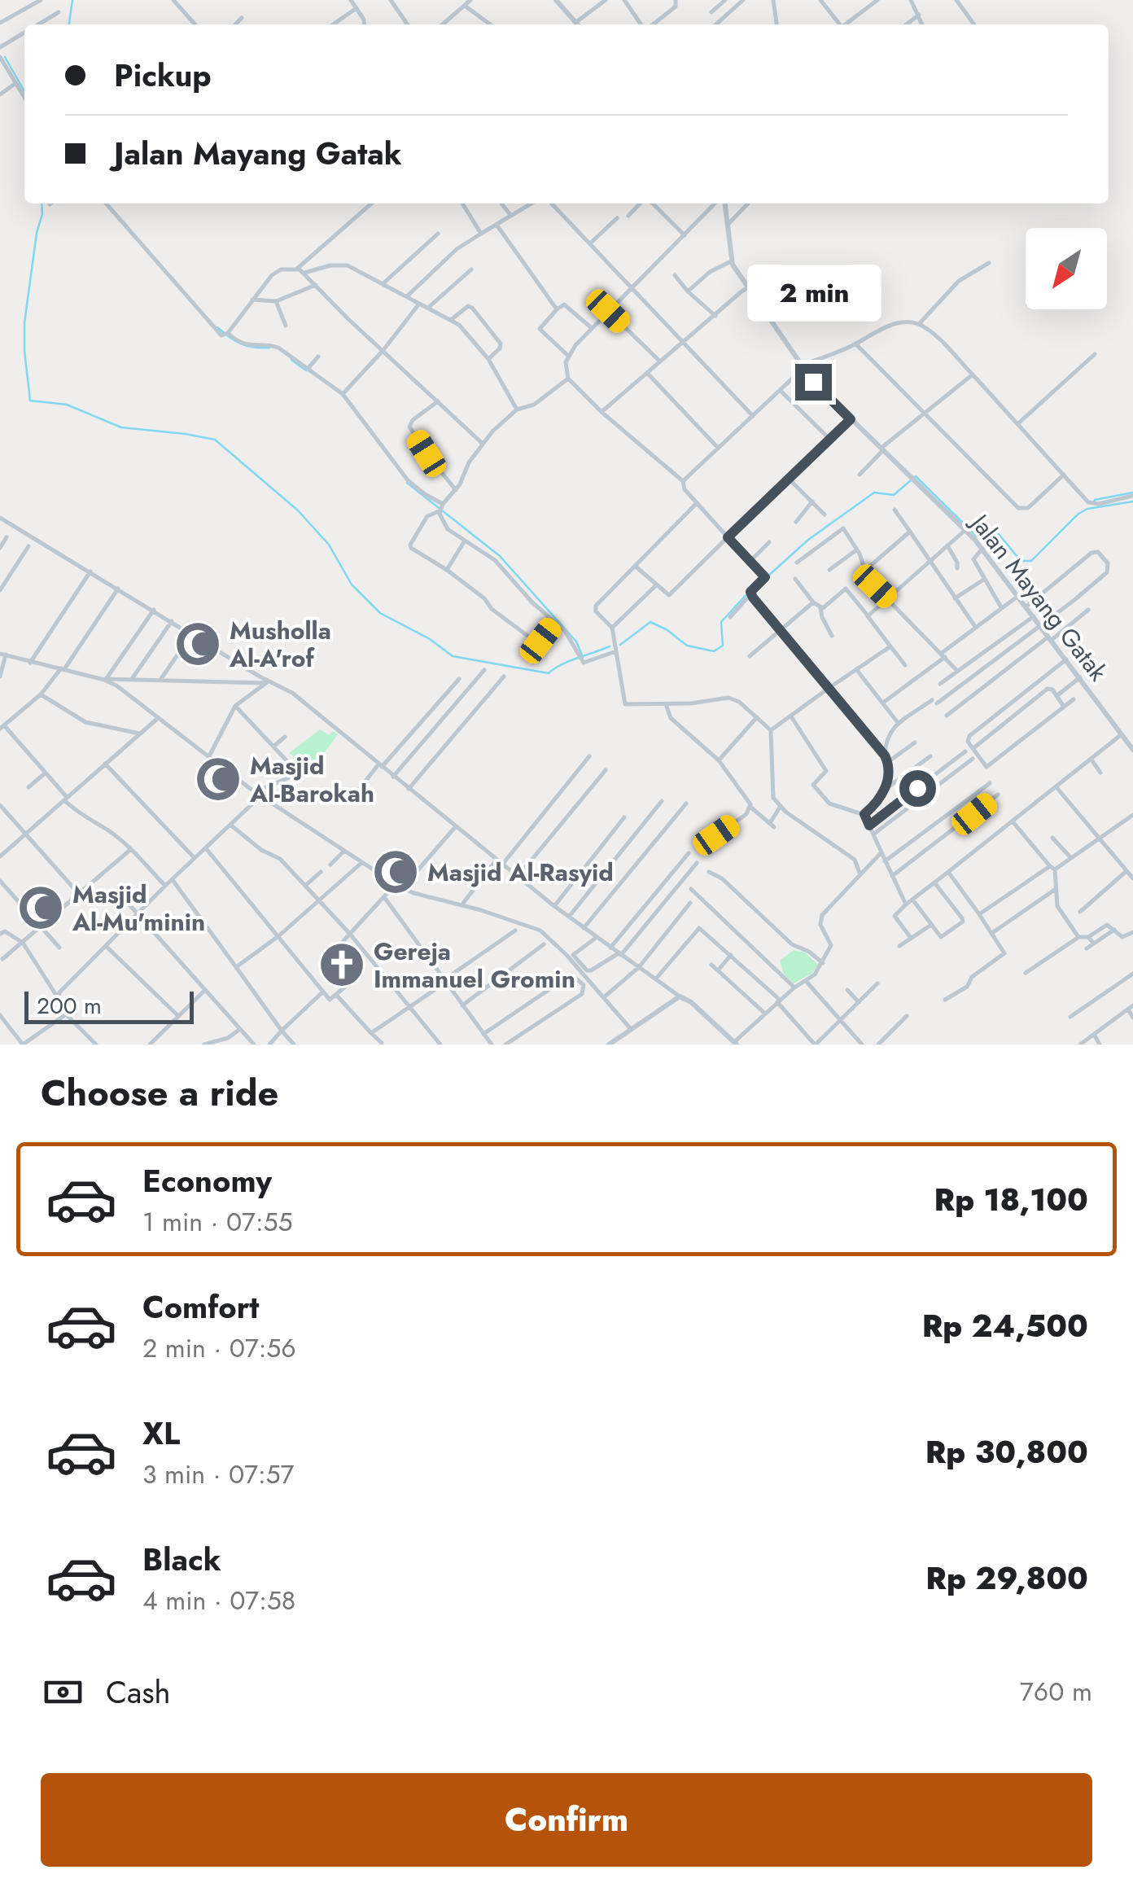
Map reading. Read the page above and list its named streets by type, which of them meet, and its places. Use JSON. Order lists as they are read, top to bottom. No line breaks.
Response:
{"streets":{"street":["Jalan Mayang Gatak"]},"places":{"mosque":["Musholla Al-A'rof","Masjid Al-Barokah","Masjid Al-Rasyid","Masjid Al-Mu'minin"],"church":["Gereja Immanuel Gromin"]},"scale_bar":"200 m","north":"bottom left","page":{"banner":["Pickup","Jalan Mayang Gatak"],"bubble":"2 min","scale":"200 m","heading":"Choose a ride","list":[{"name":"Economy","note":"1 min · 07:55","value":"Rp 18,100"},{"name":"Comfort","note":"2 min · 07:56","value":"Rp 24,500"},{"name":"XL","note":"3 min · 07:57","value":"Rp 30,800"},{"name":"Black","note":"4 min · 07:58","value":"Rp 29,800"}],"pay":["Cash","760 m"],"buttons":"Confirm"}}
